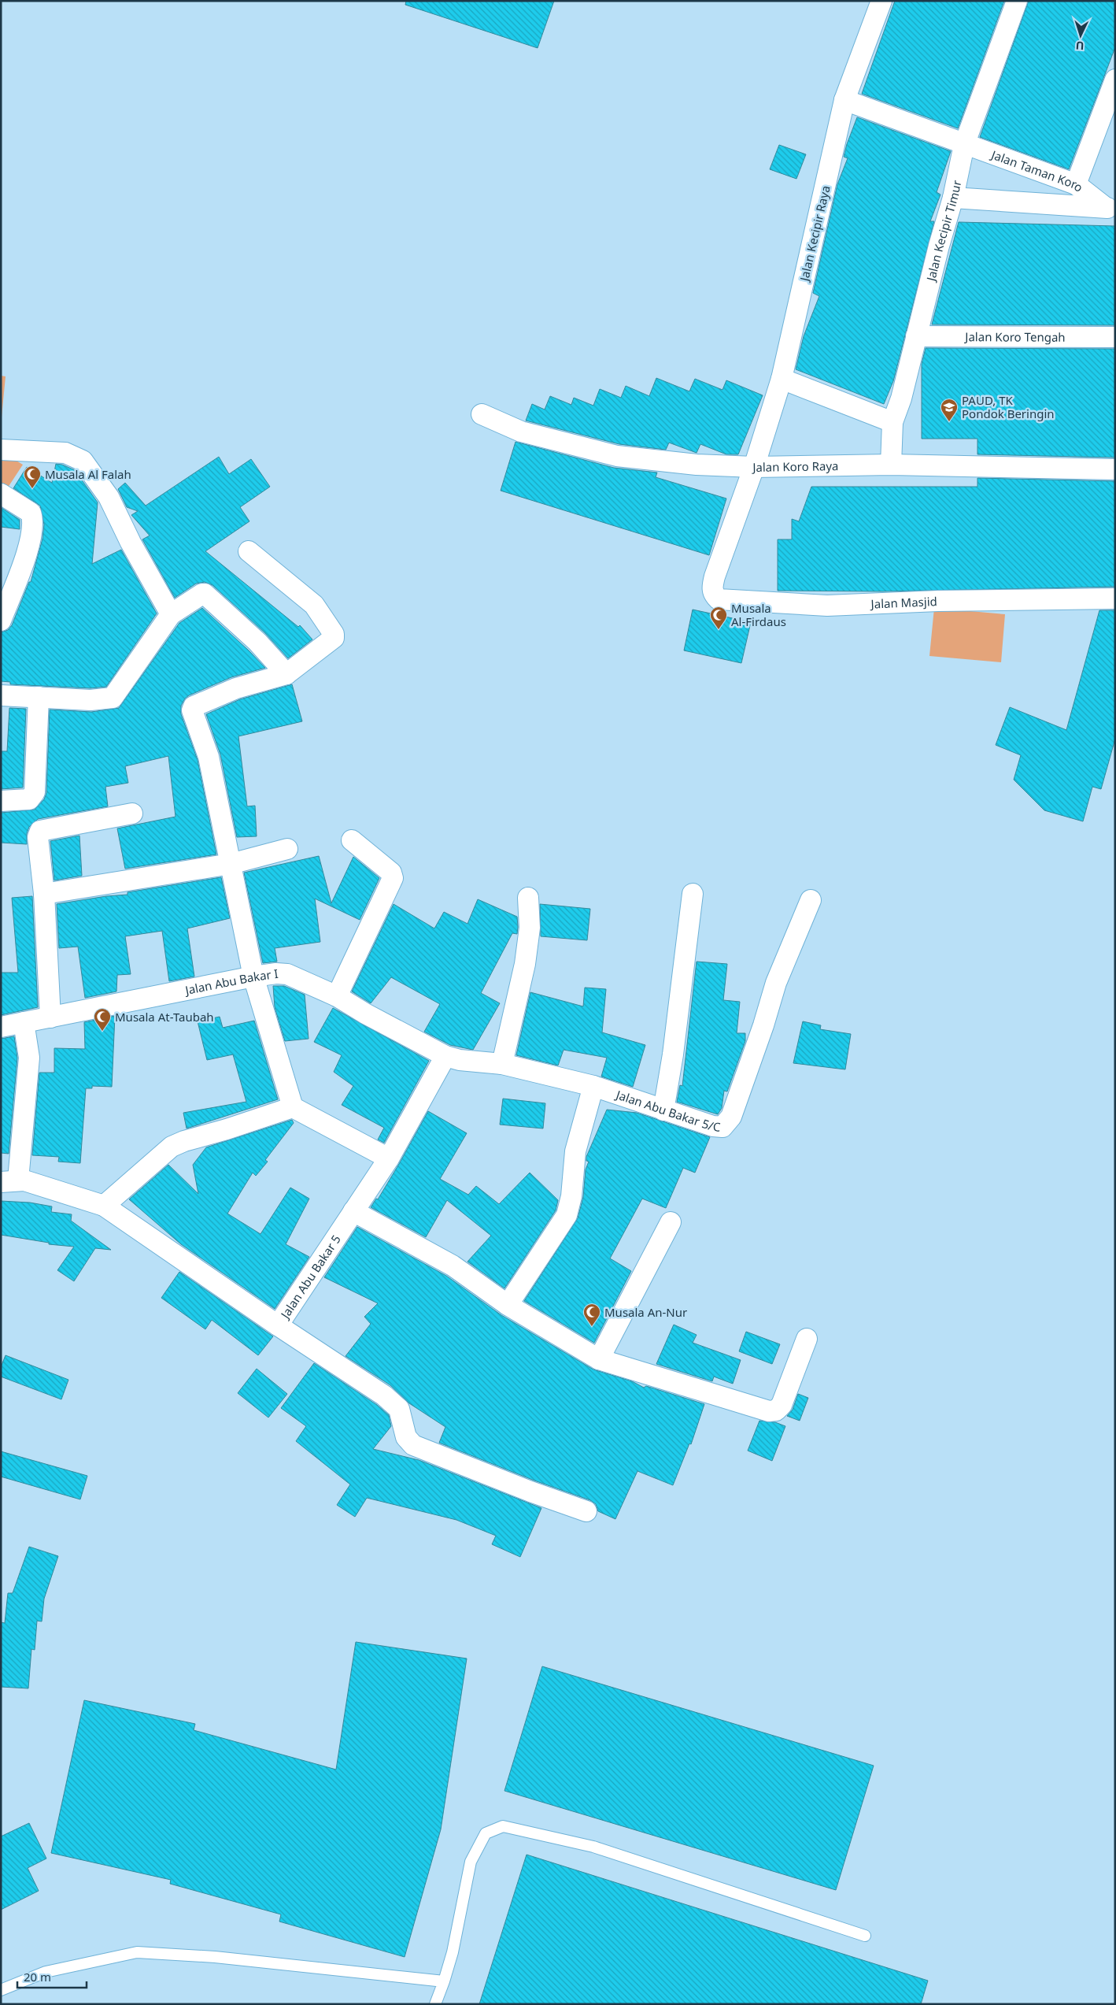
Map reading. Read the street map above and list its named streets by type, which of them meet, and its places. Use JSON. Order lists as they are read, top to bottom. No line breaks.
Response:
{"streets":{"street":["Jalan Taman Koro","Jalan Kecipir Timur","Jalan Kecipir Raya","Jalan Koro Tengah","Jalan Koro Raya","Jalan Masjid","Jalan Abu Bakar I","Jalan Abu Bakar 5/C","Jalan Abu Bakar 5"]},"crossings":[["Jalan Taman Koro","Jalan Kecipir Timur"],["Jalan Taman Koro","Jalan Kecipir Raya"],["Jalan Kecipir Timur","Jalan Koro Tengah"],["Jalan Kecipir Timur","Jalan Koro Raya"],["Jalan Kecipir Raya","Jalan Koro Raya"],["Jalan Kecipir Raya","Jalan Masjid"],["Jalan Koro Raya","Jalan Masjid"],["Jalan Abu Bakar I","Jalan Abu Bakar 5/C"],["Jalan Abu Bakar I","Jalan Abu Bakar 5"],["Jalan Abu Bakar 5/C","Jalan Abu Bakar 5"]],"places":{"school or university":["PAUD, TK Pondok Beringin"],"mosque":["Musala Al Falah","Musala Al-Firdaus","Musala At-Taubah","Musala An-Nur"]},"scale_bar":"20 m","north":"bottom"}
